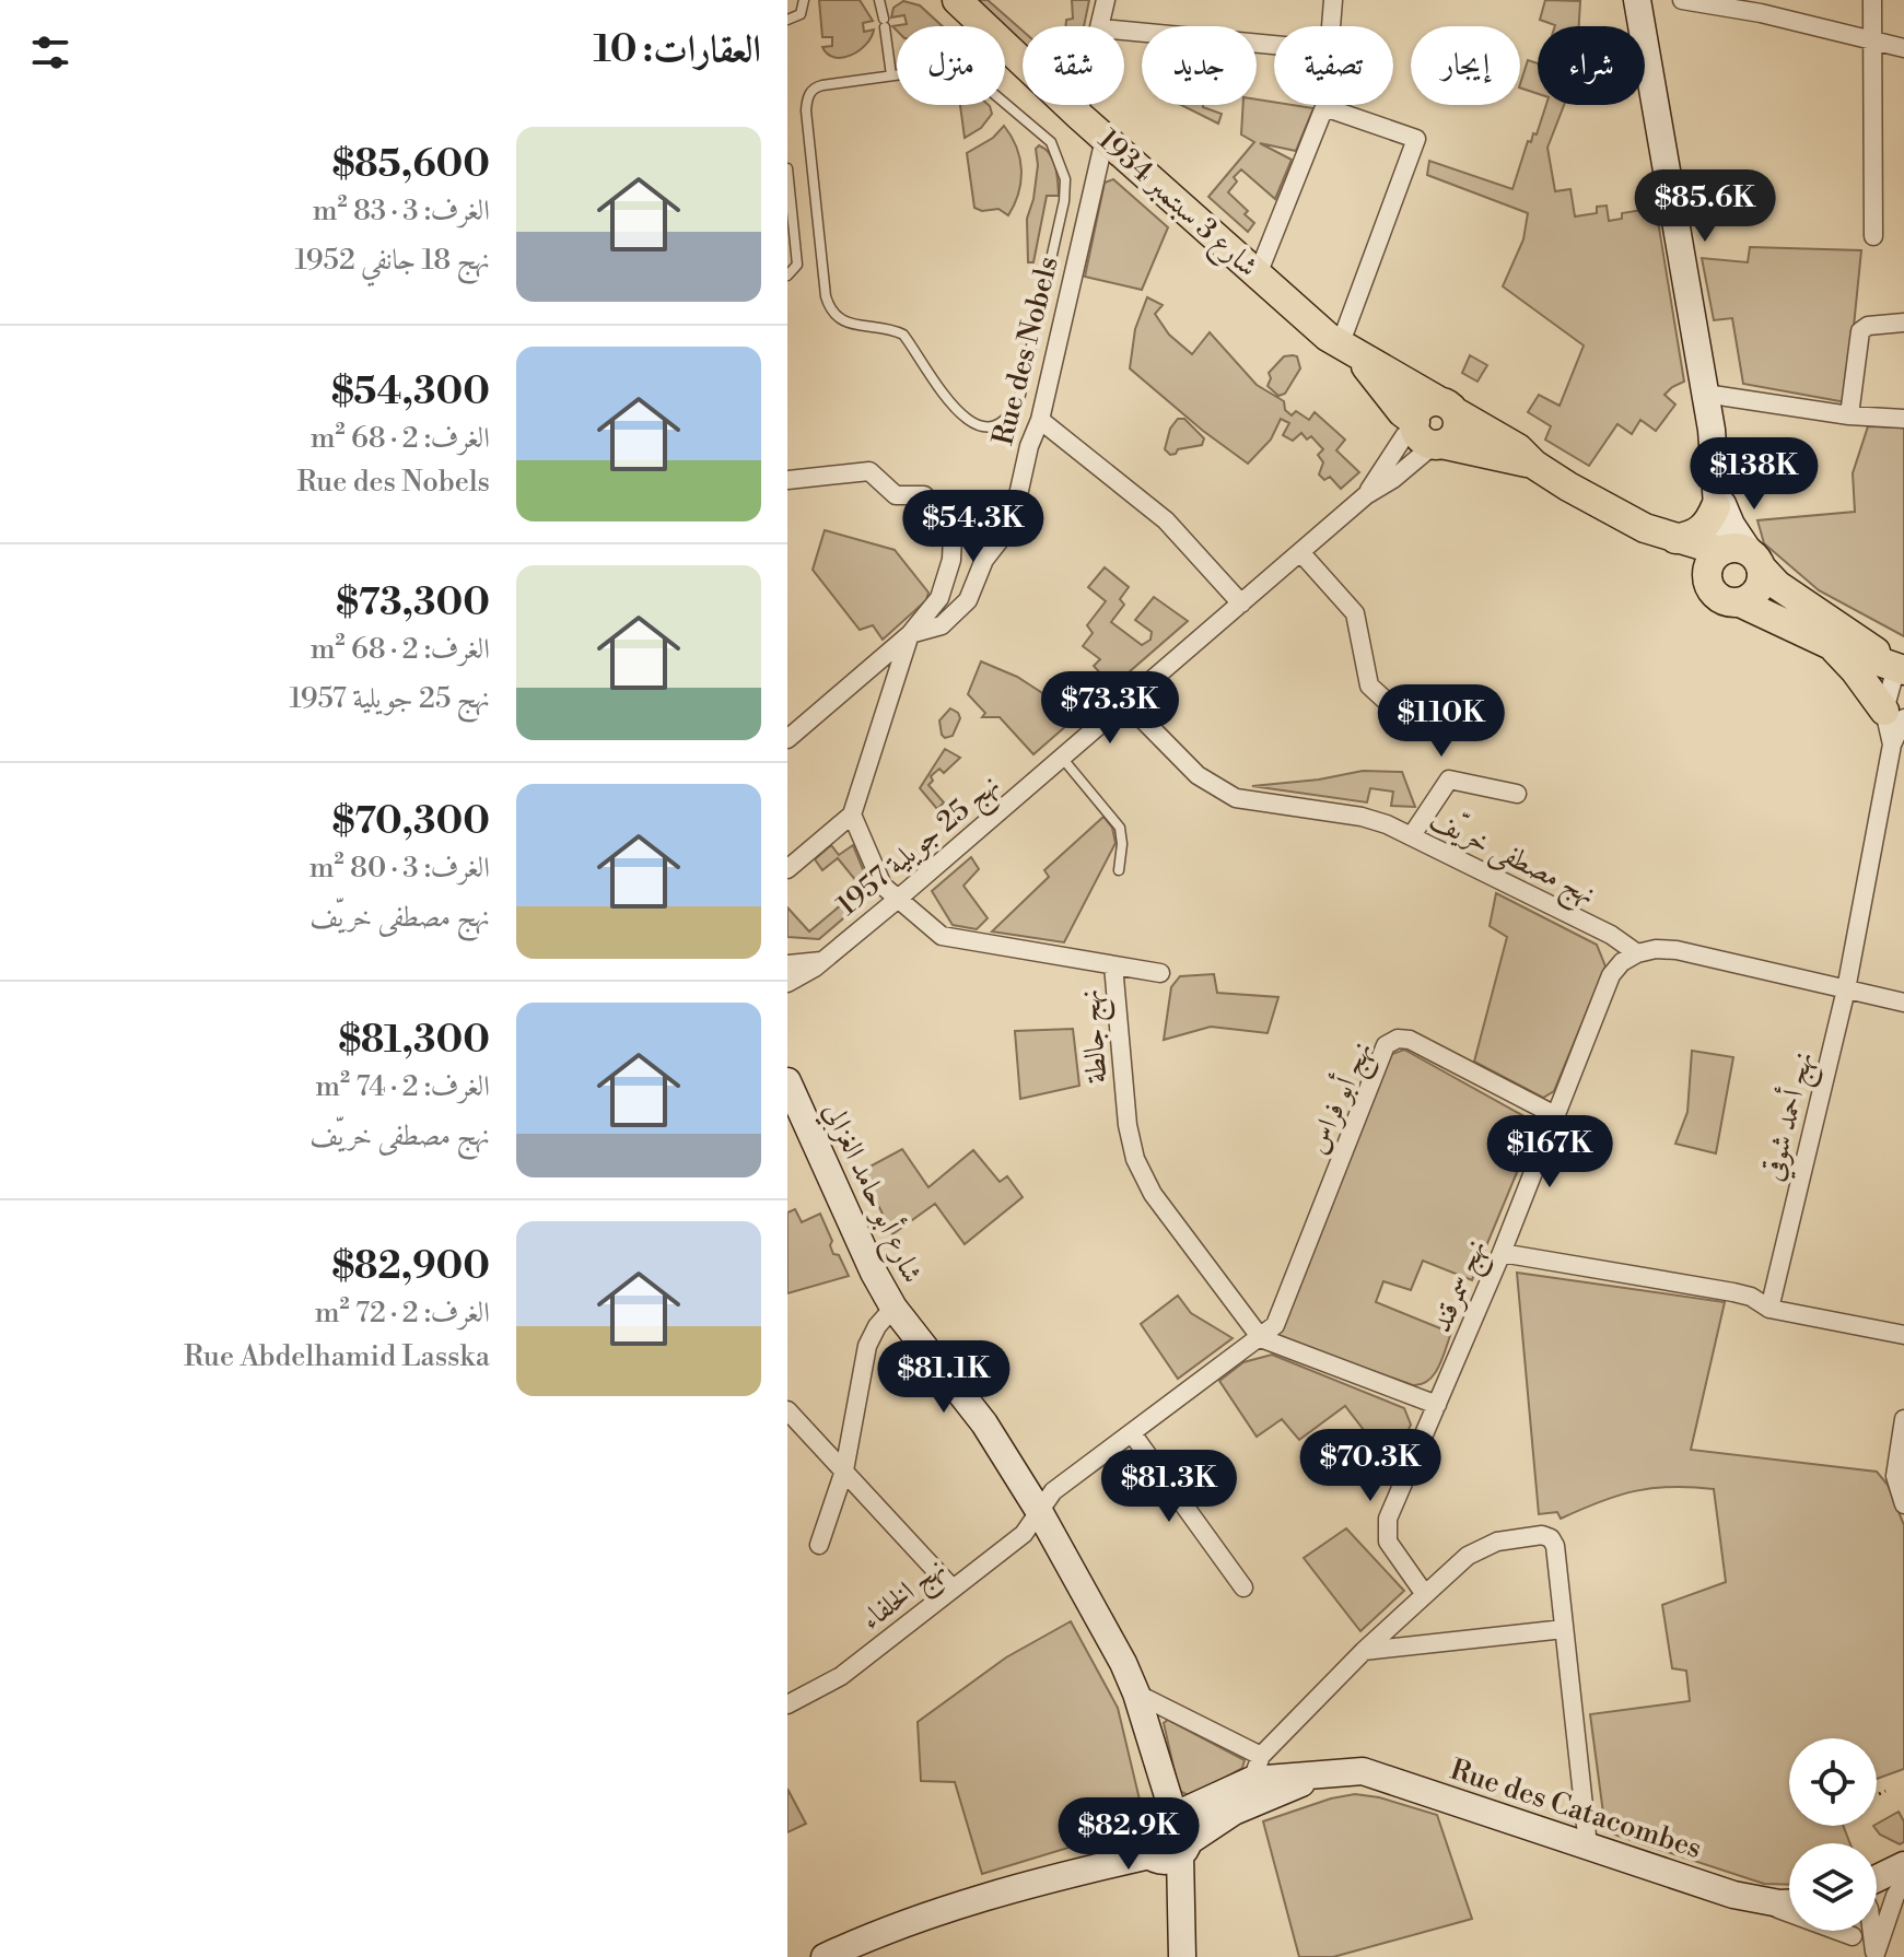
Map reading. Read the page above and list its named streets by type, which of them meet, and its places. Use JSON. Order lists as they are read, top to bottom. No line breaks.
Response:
{"streets":{"main road":["شارع 3 سبتمبر 1934","شارع أبو حامد الغزالي","Rue des Catacombes"],"street":["Rue des Nobels","نهج 25 جويلية 1957","نهج مصطفى خريّف","نهج جالطة","نهج أبو فراس","نهج أحمد شوقي","نهج سمرقند","نهج الخلفاء"]},"crossings":[["شارع 3 سبتمبر 1934","Rue des Nobels"],["شارع 3 سبتمبر 1934","نهج 25 جويلية 1957"],["نهج 25 جويلية 1957","نهج مصطفى خريّف"],["نهج 25 جويلية 1957","نهج جالطة"],["نهج مصطفى خريّف","نهج سمرقند"],["نهج جالطة","نهج أبو فراس"],["نهج أبو فراس","نهج سمرقند"],["شارع أبو حامد الغزالي","نهج الخلفاء"],["شارع أبو حامد الغزالي","Rue des Catacombes"]],"page":{"heading":"العقارات: 10","chip":["شراء","إيجار","تصفية","جديد","شقة","منزل"],"list":[{"name":"$85,600","note":"الغرف: 3 · 83 m² · نهج 18 جانفي 1952"},{"name":"$54,300","note":"الغرف: 2 · 68 m² · Rue des Nobels"},{"name":"$73,300","note":"الغرف: 2 · 68 m² · نهج 25 جويلية 1957"},{"name":"$70,300","note":"الغرف: 3 · 80 m² · نهج مصطفى خريّف"},{"name":"$81,300","note":"الغرف: 2 · 74 m² · نهج مصطفى خريّف"},{"name":"$82,900","note":"الغرف: 2 · 72 m² · Rue Abdelhamid Lasska"}],"price":["$85.6K","$138K","$54.3K","$73.3K","$110K","$167K","$81.1K","$70.3K","$81.3K","$82.9K"]}}
